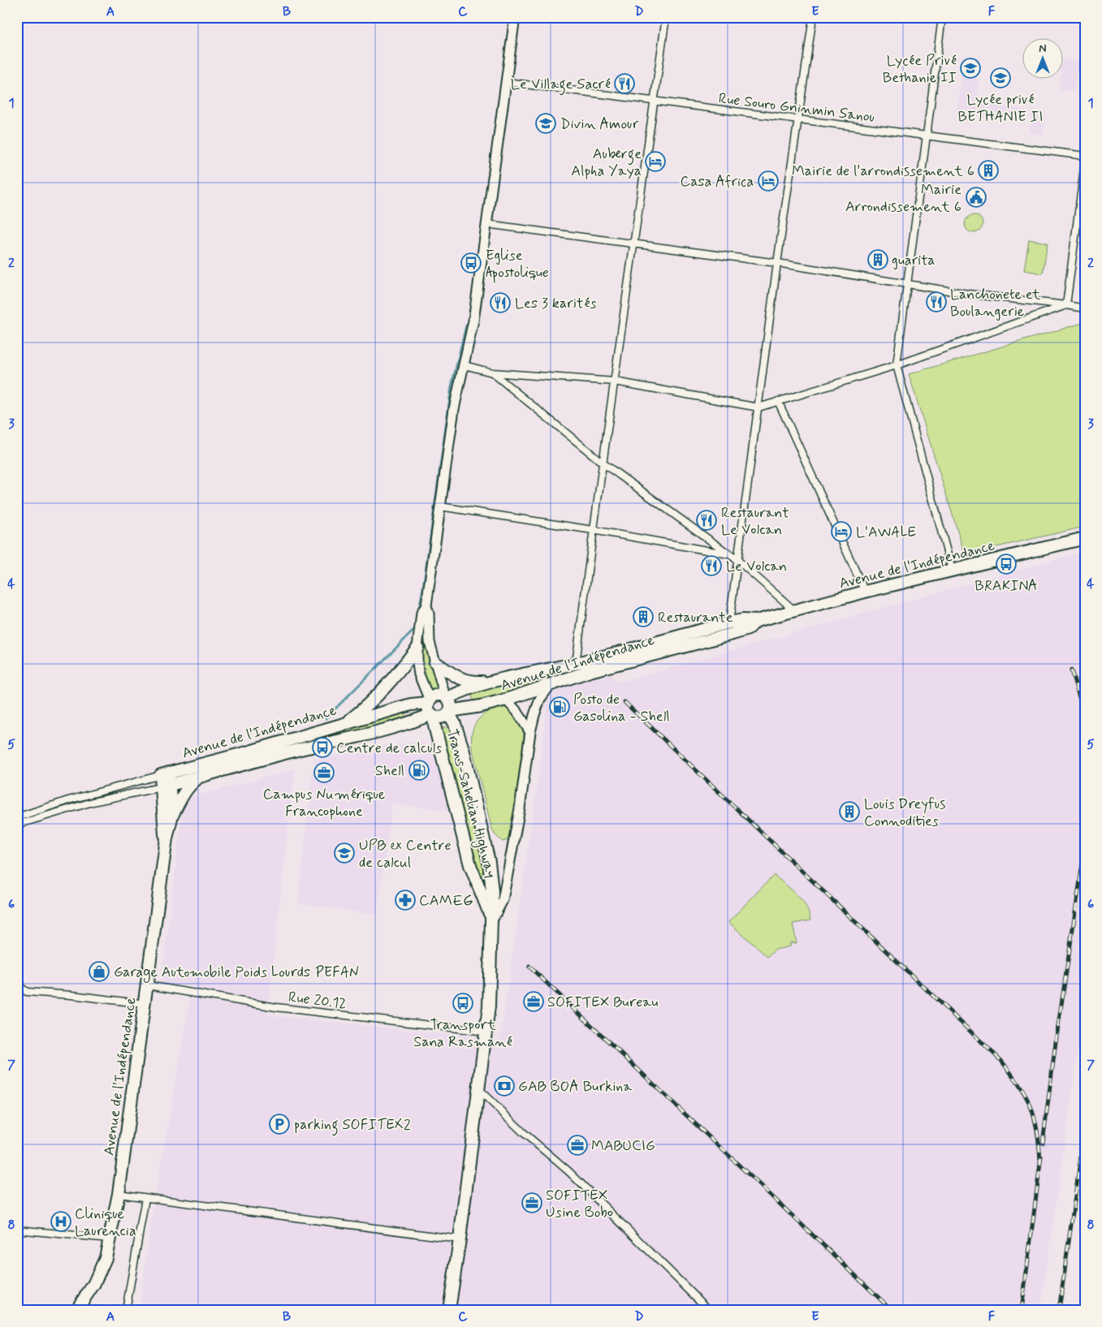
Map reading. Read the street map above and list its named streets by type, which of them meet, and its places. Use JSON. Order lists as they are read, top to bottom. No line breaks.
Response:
{"streets":{"highway":["Avenue de l'Indépendance","Trans-Sahelian Highway"],"street":["Rue Souro Gninmin Sanou","Rue 20.12"]},"crossings":[["Avenue de l'Indépendance","Trans-Sahelian Highway"],["Avenue de l'Indépendance","Rue 20.12"],["Trans-Sahelian Highway","Rue 20.12"]],"places":{"school or university":["Lycée Privé Bethanie II","Lycée privé BETHANIE II","Divin Amour","UPB ex Centre de calcul"],"restaurant":["Le Village Sacré","Lanchonete et Boulangerie","Les 3 karités","Restaurant Le Volcan","Le Volcan"],"hotel":["Auberge Alpha Yaya","Casa Africa","L'AWALE"],"building":["Mairie de l'arrondissement 6","guarita","Restaurante","Louis Dreyfus Connodities"],"public building":["Mairie Arrondissement 6"],"bus stop":["Eglise Apostolique","BRAKINA","Centre de calculs","Transport Sana Rasmané"],"fuel station":["Posto de Gasolina - Shell","Shell"],"office":["Campus Numérique Francophone","SOFITEX Bureau","MABUCIG","SOFITEX Usine Bobo"],"pharmacy":["CAMEG"],"shop":["Garage Automobile Poids Lourds PEFAN"],"bank":["GAB BOA Burkina"],"parking":["parking SOFITEX2"],"hospital":["Clinique Laurencia"]},"north":"top","grid":{"columns":["A","B","C","D","E","F"],"rows":["1","2","3","4","5","6","7","8"]}}
